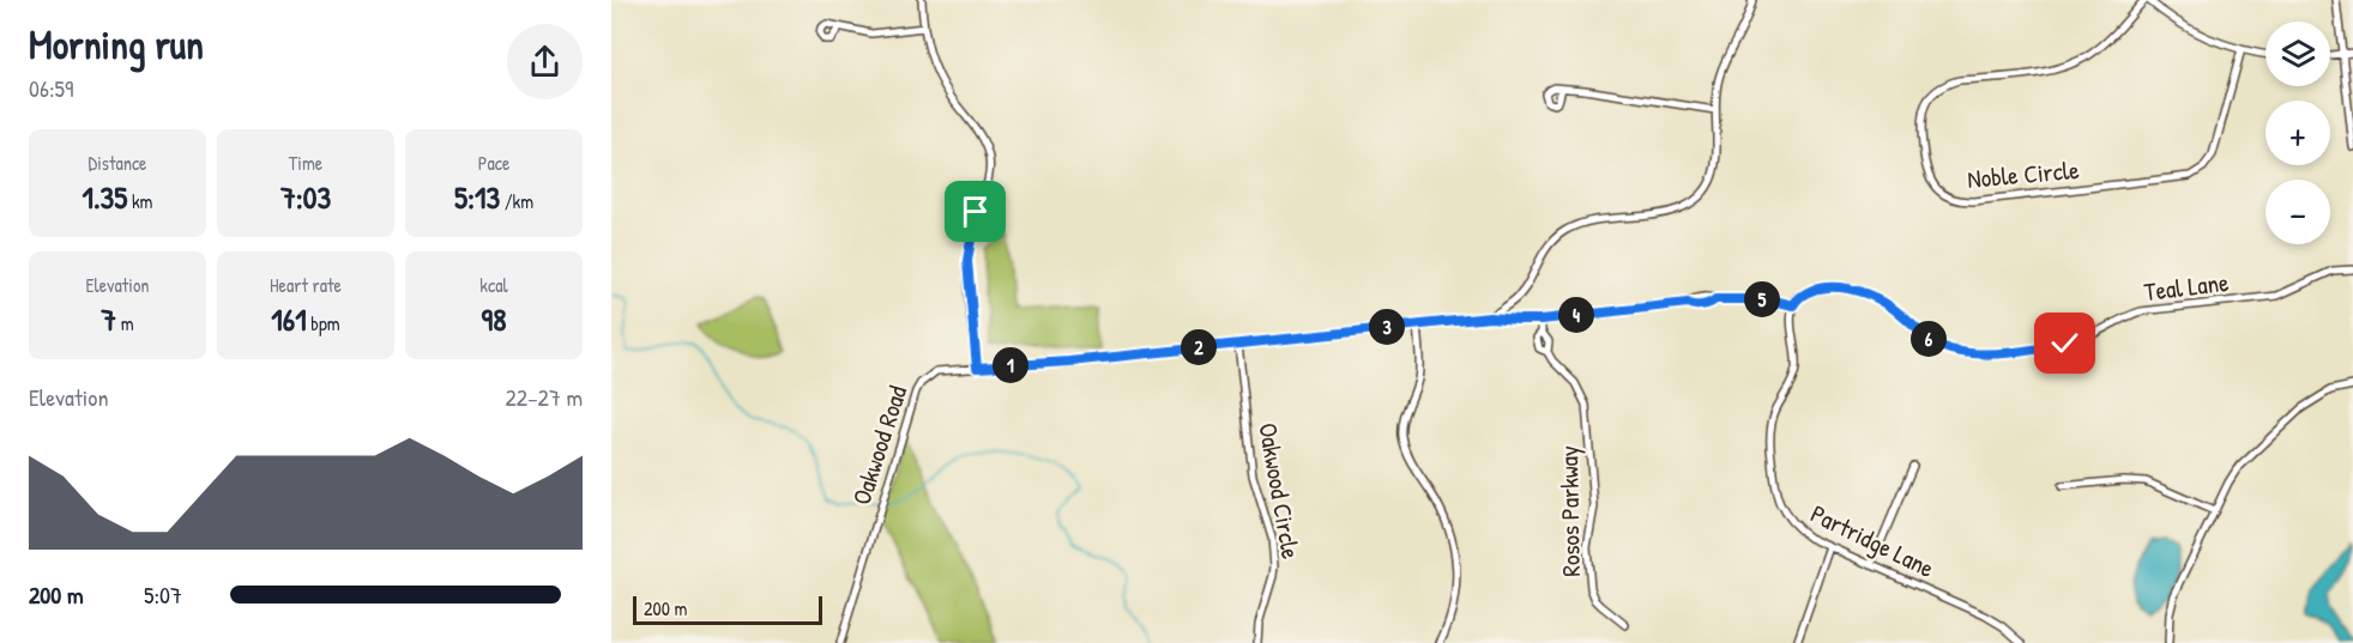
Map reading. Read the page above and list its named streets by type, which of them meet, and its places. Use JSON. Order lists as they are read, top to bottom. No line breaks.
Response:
{"streets":{"street":["Noble Circle","Teal Lane","Oakwood Road","Oakwood Circle","Rosos Parkway","Partridge Lane"]},"crossings":[["Teal Lane","Oakwood Road"],["Teal Lane","Partridge Lane"],["Oakwood Road","Oakwood Circle"],["Oakwood Road","Rosos Parkway"],["Oakwood Road","Partridge Lane"]],"scale_bar":"200 m","page":{"heading":["Morning run","06:59"],"map_buttons":["+","−"],"stats":[["Distance","1.35 km"],["Time","7:03"],["Pace","5:13 /km"],["Elevation","7 m"],["Heart rate","161 bpm"],["kcal","98"]],"pins":["5","4","3","6","2","1"],"chart":["Elevation","22–27 m"],"list":[{"name":"200 m","note":"5:07"}],"scale":"200 m"}}
